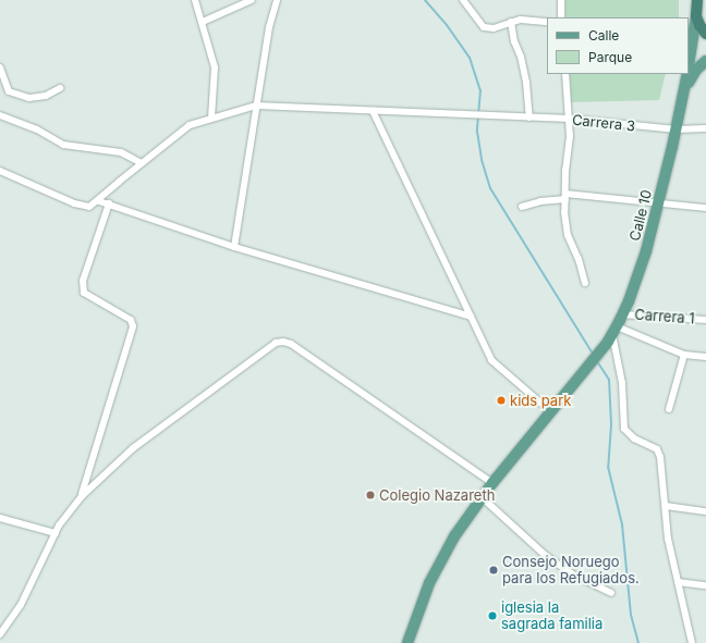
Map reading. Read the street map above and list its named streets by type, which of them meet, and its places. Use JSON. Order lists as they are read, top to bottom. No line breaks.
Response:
{"streets":{"main road":["Calle 10"],"street":["Carrera 3","Carrera 1"]},"crossings":[["Carrera 3","Calle 10"],["Calle 10","Carrera 1"]],"places":["kids park","Colegio Nazareth","Consejo Noruego para los Refugiados.","iglesia la sagrada familia"],"legend":["Calle","Parque"]}
